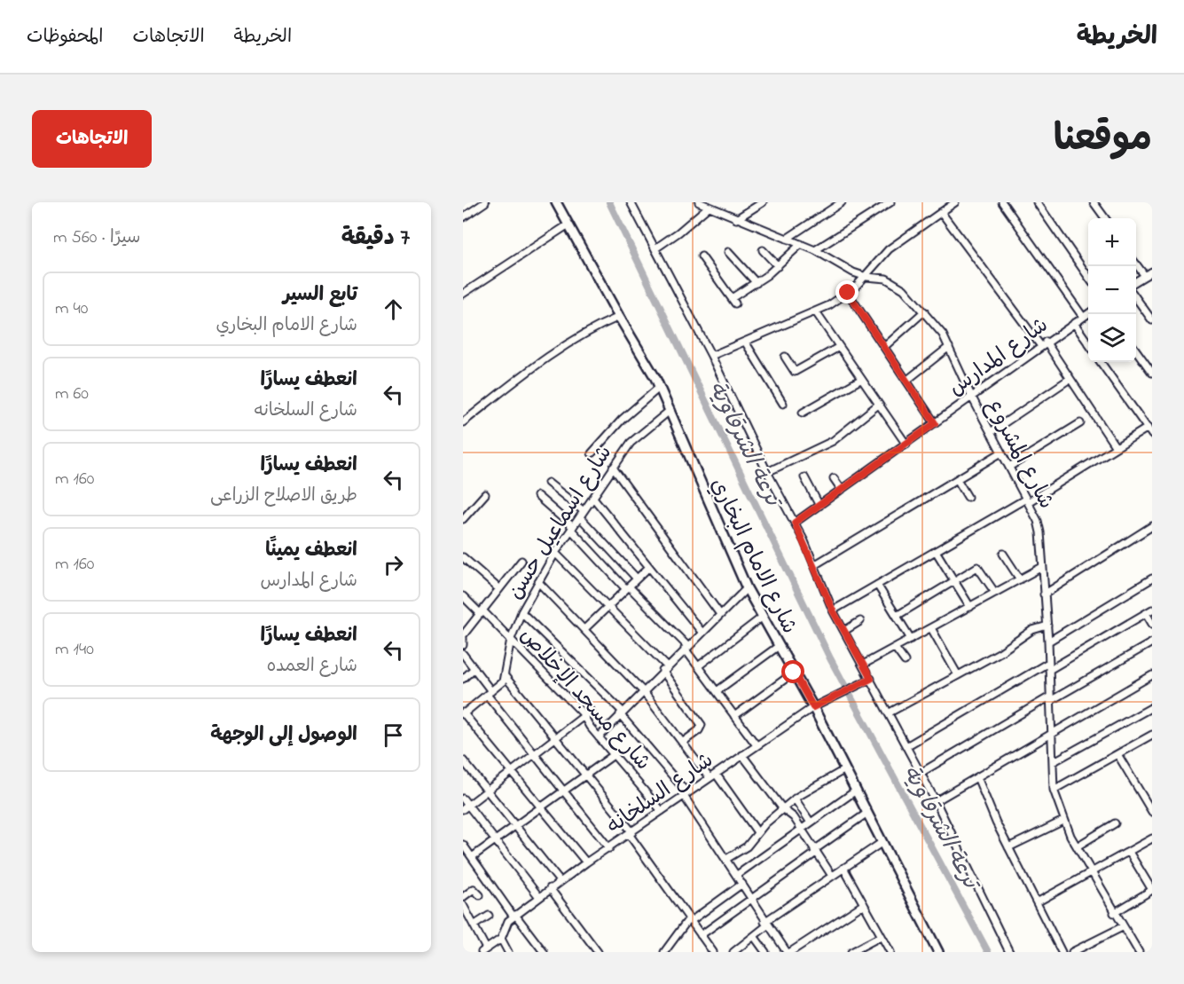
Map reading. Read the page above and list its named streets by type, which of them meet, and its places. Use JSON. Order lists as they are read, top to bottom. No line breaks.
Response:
{"streets":{"street":["شارع المدارس","شارع المشروع","شارع اسماعيل حسن","شارع الامام البخاري","شارع مسجد الإخلاص","شارع السلخانه"]},"crossings":[["شارع المدارس","شارع المشروع"],["شارع اسماعيل حسن","شارع الامام البخاري"],["شارع اسماعيل حسن","شارع مسجد الإخلاص"],["شارع الامام البخاري","شارع السلخانه"],["شارع مسجد الإخلاص","شارع السلخانه"]],"water":["ترعة الشرقاوية"],"page":{"header":"الخريطة","nav":["الخريطة","الاتجاهات","المحفوظات"],"title":"موقعنا","buttons":"الاتجاهات","heading":["7 دقيقة","سيرًا · 560 m"],"map_buttons":["+","−"],"list":[["تابع السير","شارع الامام البخاري","40 m"],["انعطف يسارًا","شارع السلخانه","60 m"],["انعطف يسارًا","طريق الاصلاح الزراعى","160 m"],["انعطف يمينًا","شارع المدارس","160 m"],["انعطف يسارًا","شارع العمده","140 m"],"الوصول إلى الوجهة"]}}
